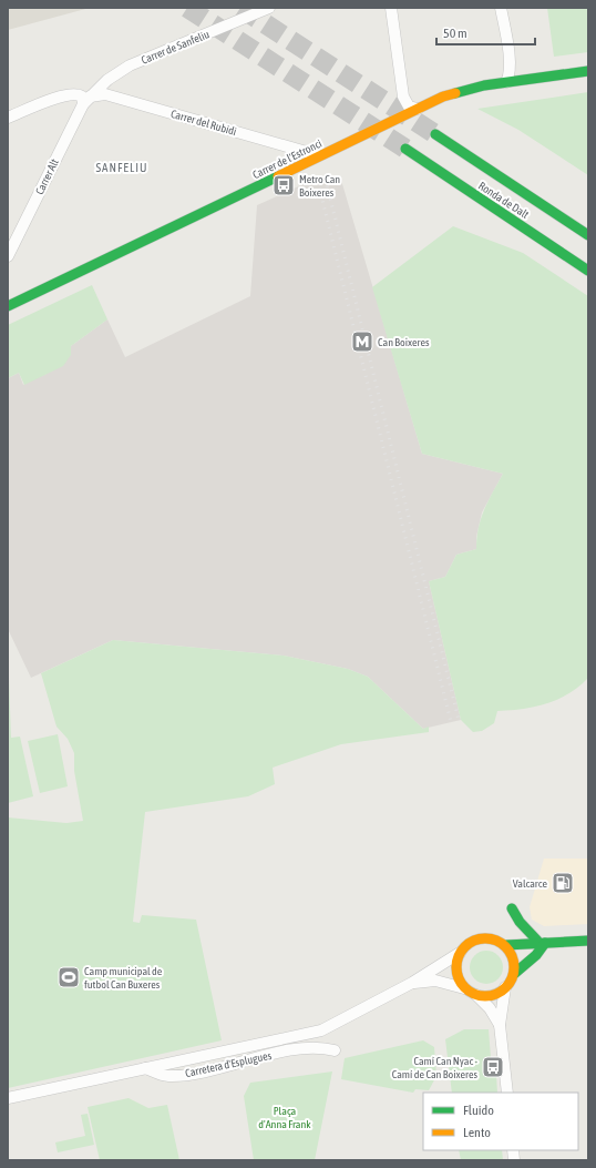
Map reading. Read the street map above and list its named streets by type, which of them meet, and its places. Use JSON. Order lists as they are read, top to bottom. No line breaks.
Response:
{"streets":{"main road":["Carrer de l'Estronci","Ronda de Dalt"],"street":["Carrer de Sanfeliu","Carrer del Rubidi","Carrer Alt","Carretera d'Esplugues"]},"crossings":[["Carrer de Sanfeliu","Carrer del Rubidi"],["Carrer de Sanfeliu","Carrer Alt"],["Carrer del Rubidi","Carrer de l'Estronci"],["Carrer del Rubidi","Carrer Alt"]],"districts":["SANFELIU"],"parks":["Plaça d'Anna Frank"],"places":{"bus stop":["Metro Can Boixeres","Camí Can Nyac - Camí de Can Boixeres"],"metro station":["Can Boixeres"],"fuel station":["Valcarce"],"sports":["Camp municipal de futbol Can Buxeres"]},"legend":["Fluido","Lento"],"scale_bar":"50 m"}
